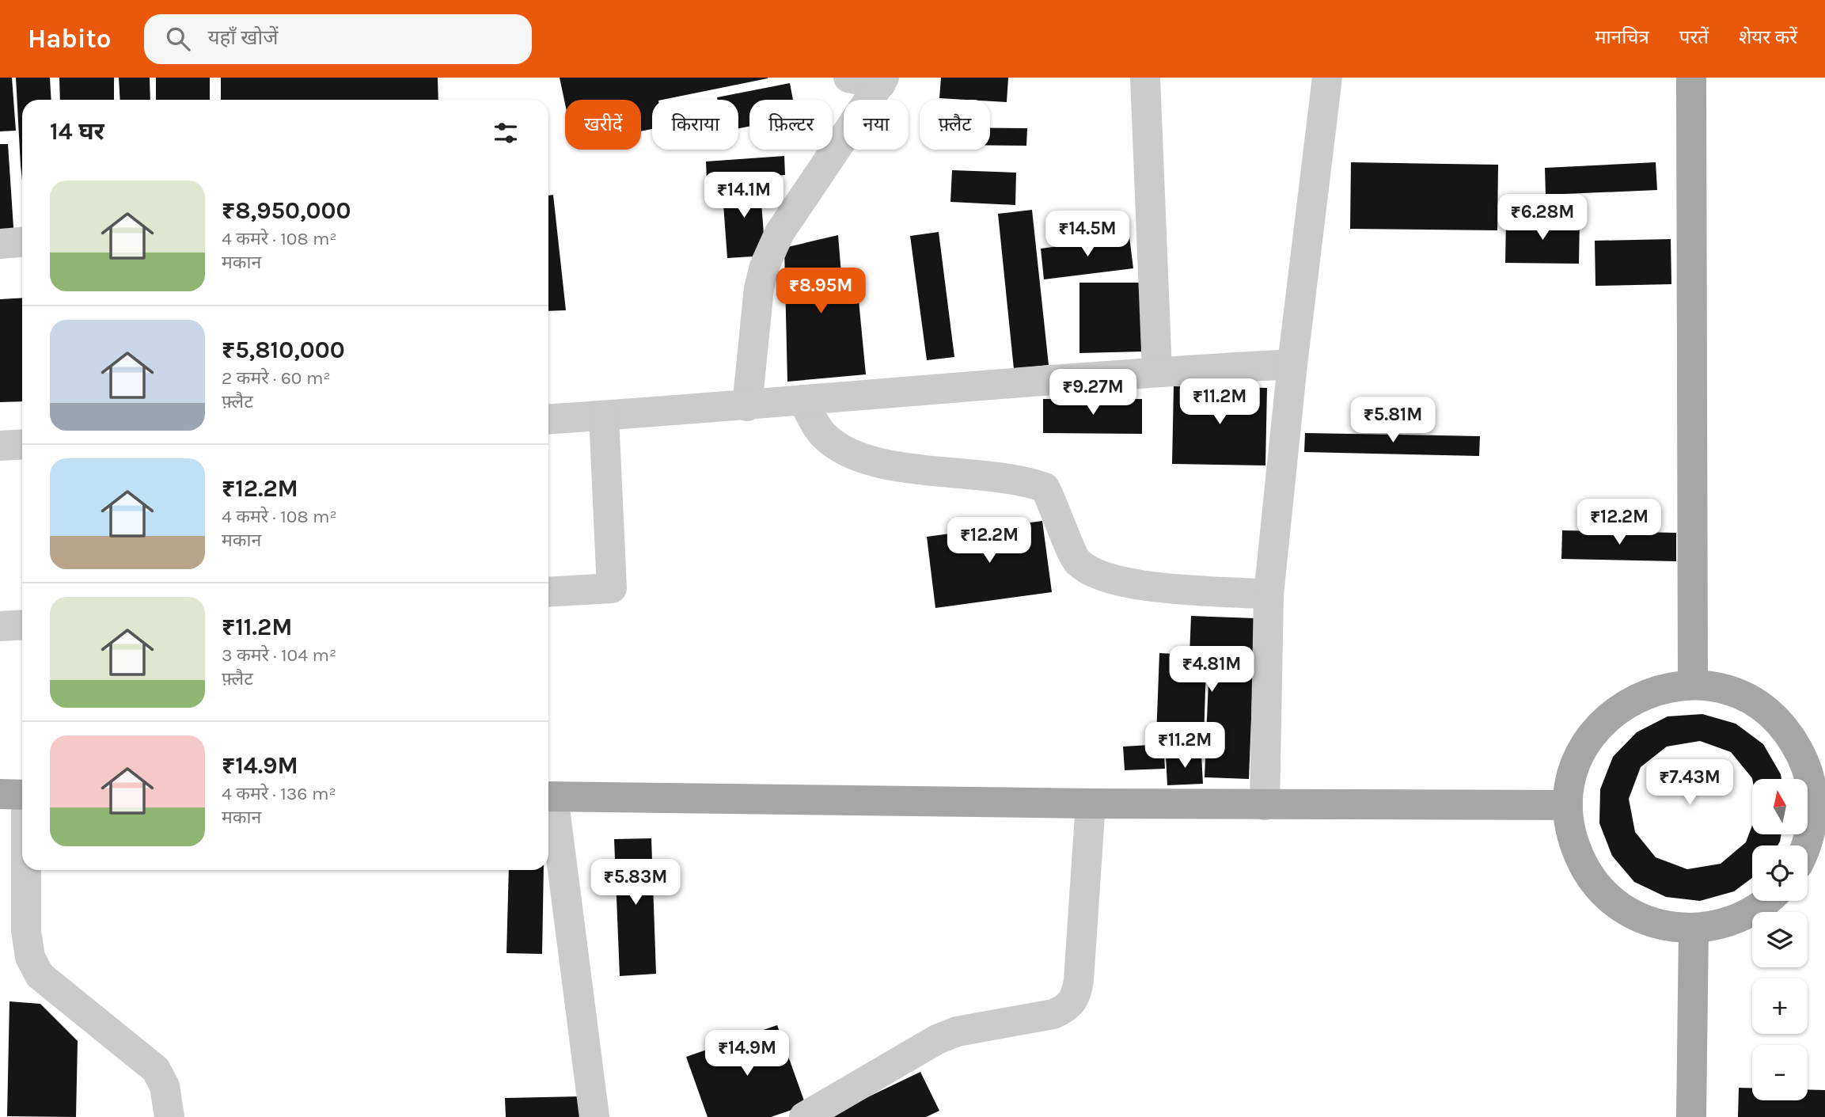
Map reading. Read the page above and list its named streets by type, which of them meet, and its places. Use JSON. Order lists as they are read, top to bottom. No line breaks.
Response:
{"north":"top","page":{"header":"Habito","search":"यहाँ खोजें","nav":["मानचित्र","परतें","शेयर करें"],"chip":["खरीदें","किराया","फ़िल्टर","नया","फ़्लैट"],"heading":"14 घर","list":[{"name":"₹8,950,000","note":"4 कमरे · 108 m² · मकान"},{"name":"₹5,810,000","note":"2 कमरे · 60 m² · फ़्लैट"},{"name":"₹12.2M","note":"4 कमरे · 108 m² · मकान"},{"name":"₹11.2M","note":"3 कमरे · 104 m² · फ़्लैट"},{"name":"₹14.9M","note":"4 कमरे · 136 m² · मकान"}],"price":["₹14.1M","₹6.28M","₹14.5M","₹8.95M","₹9.27M","₹11.2M","₹5.81M","₹12.2M","₹12.2M","₹4.81M","₹11.2M","₹7.43M","₹5.83M","₹14.9M"],"map_buttons":["+","−"]}}
